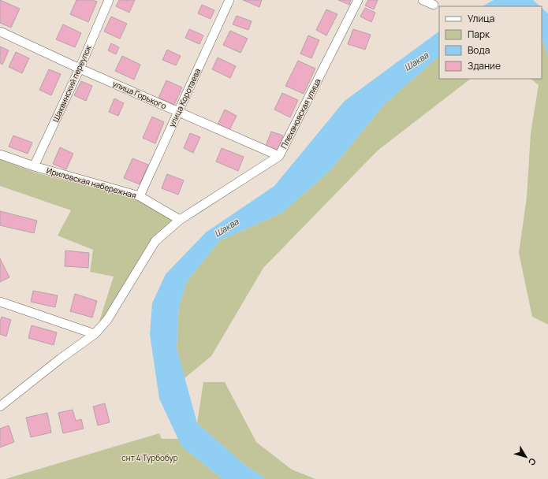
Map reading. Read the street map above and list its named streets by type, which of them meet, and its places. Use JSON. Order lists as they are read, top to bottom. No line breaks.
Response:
{"streets":{"street":["Шаквинский переулок","улица Горького","улица Коротаева","Плехановская улица","Ириловская набережная"]},"crossings":[["Шаквинский переулок","улица Горького"],["Шаквинский переулок","Ириловская набережная"],["улица Горького","улица Коротаева"],["улица Горького","Плехановская улица"],["улица Коротаева","Ириловская набережная"],["Плехановская улица","Ириловская набережная"]],"water":["Шаква"],"parks":["снт 4 Турбобур"],"legend":["Улица","Парк","Вода","Здание"],"north":"bottom right"}
